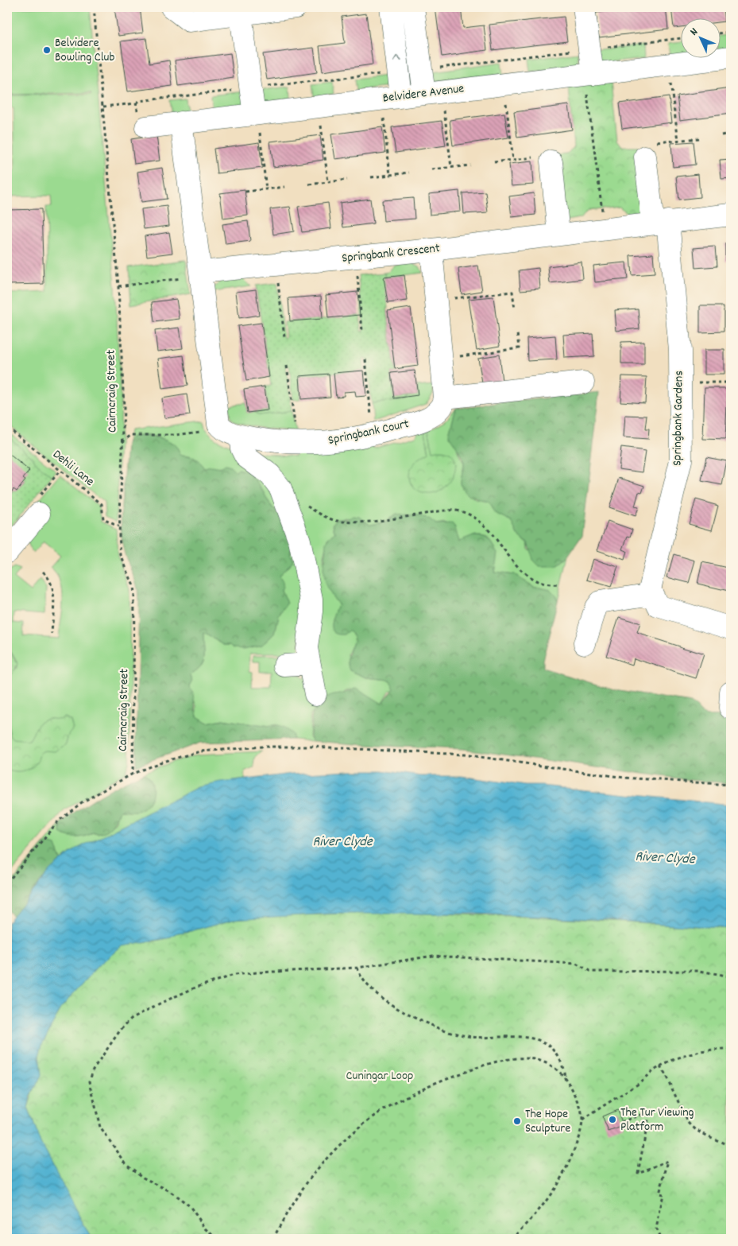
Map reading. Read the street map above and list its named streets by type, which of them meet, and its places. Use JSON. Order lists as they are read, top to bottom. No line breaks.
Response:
{"streets":{"street":["Belvidere Avenue","Springbank Crescent","Springbank Gardens","Springbank Court"],"path":["Cairncraig Street","Dehli Lane"]},"crossings":[["Springbank Crescent","Springbank Gardens"],["Cairncraig Street","Dehli Lane"]],"water":["River Clyde"],"parks":["Cuningar Loop"],"places":["Belvidere Bowling Club","The Tur Viewing Platform","The Hope Sculpture"],"north":"top left"}
